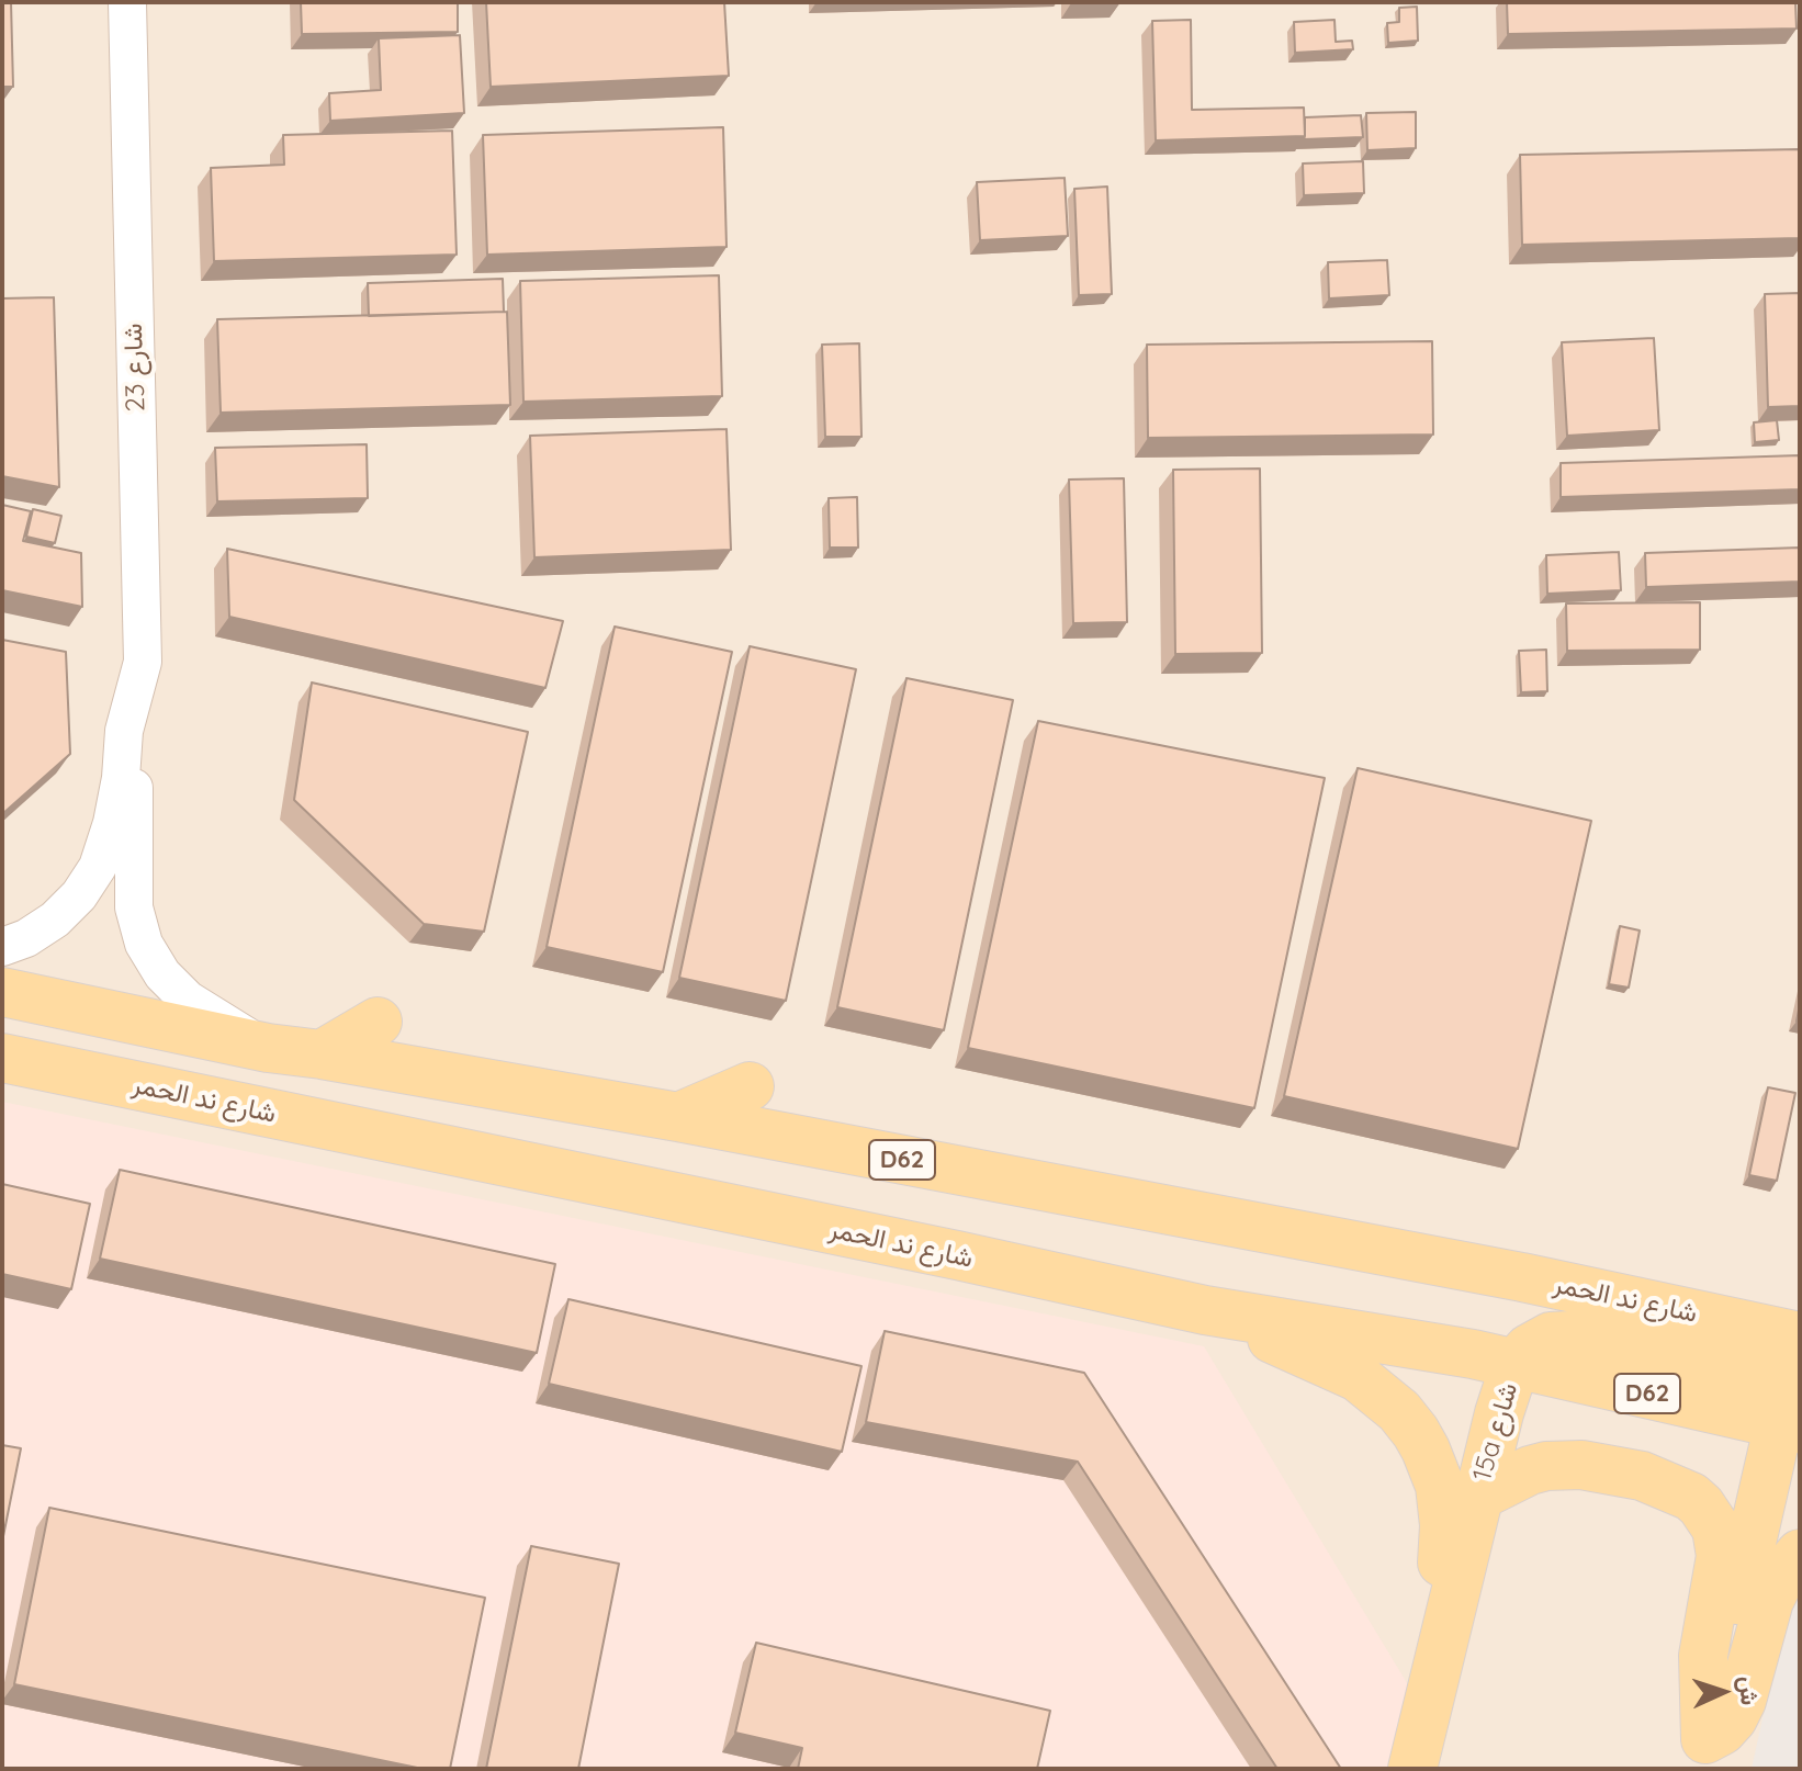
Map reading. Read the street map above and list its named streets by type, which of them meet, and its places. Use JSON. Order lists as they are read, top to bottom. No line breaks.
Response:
{"streets":{"main road":["شارع ند الحمر","D62","15a شارع"],"street":["شارع 23"]},"crossings":[["شارع 23","شارع ند الحمر"],["شارع ند الحمر","15a شارع"]],"north":"right"}
